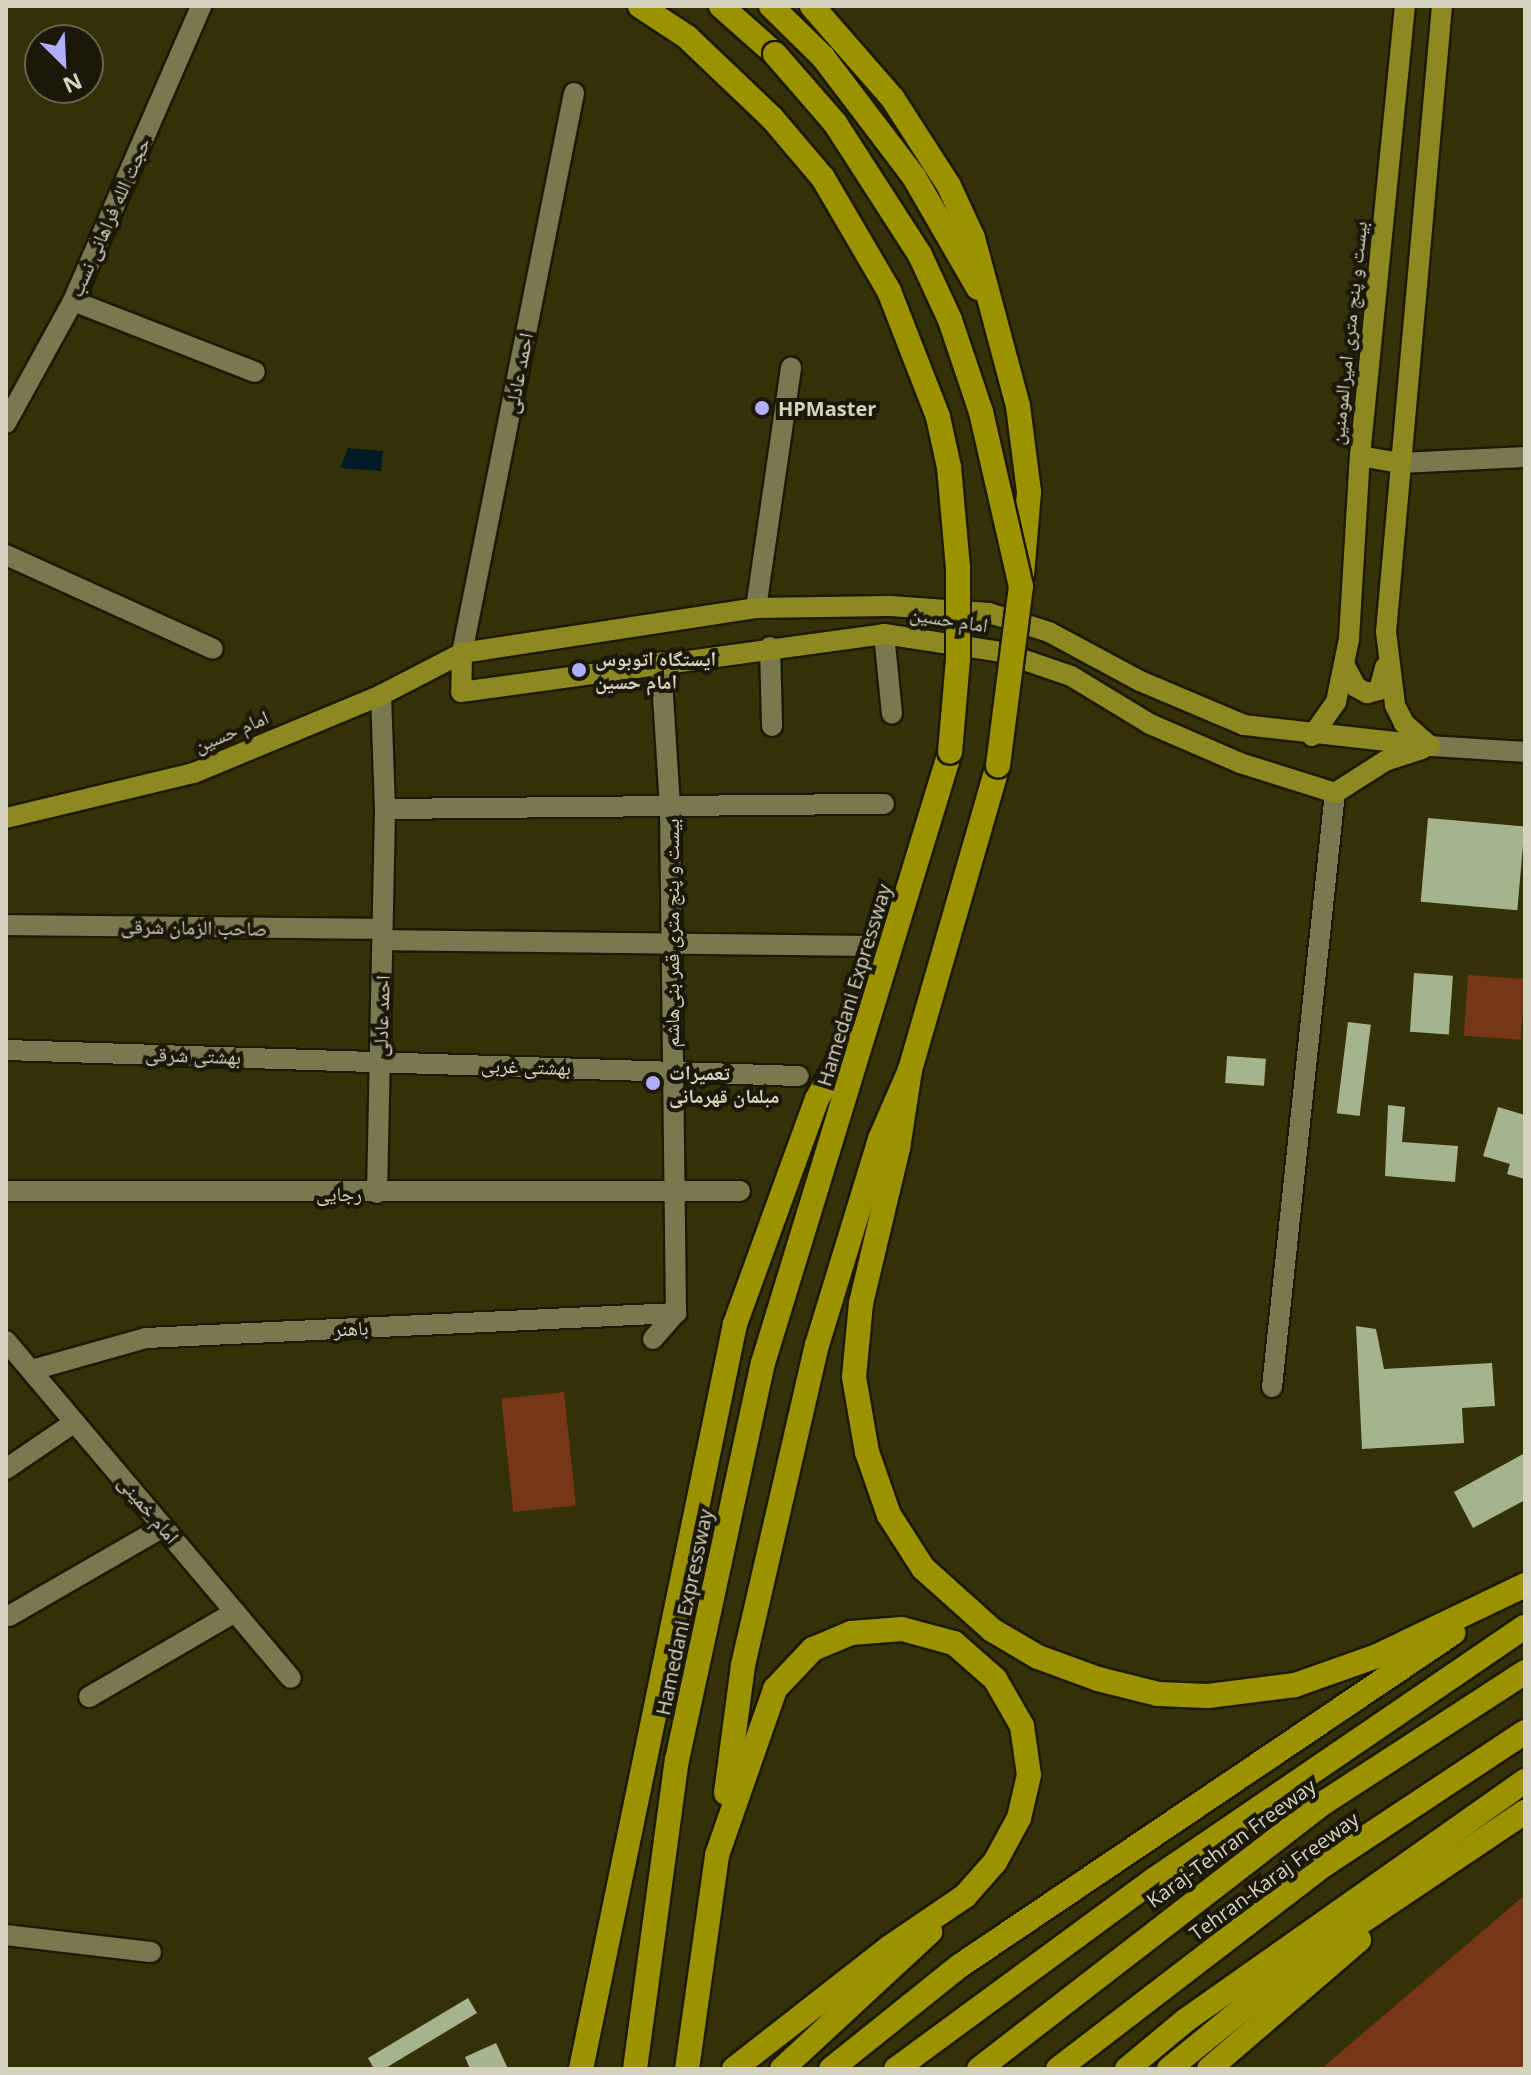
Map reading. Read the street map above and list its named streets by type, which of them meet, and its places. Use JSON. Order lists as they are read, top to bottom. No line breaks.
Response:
{"streets":{"highway":["Hamedani Expressway","Karaj-Tehran Freeway","Tehran-Karaj Freeway"],"main road":["بیست و پنج متری امیرالمومنین","امام حسین"],"street":["حجت الله فراهانی نسب","احمد عادلی","صاحب الزمان شرقی","بیست و پنج متری قمر بنی‌هاشم","بهشتی شرقی","بهشتی غربی","رجایی","باهنر","امام خمینی"]},"crossings":[["بیست و پنج متری امیرالمومنین","امام حسین"],["احمد عادلی","امام حسین"],["احمد عادلی","صاحب الزمان شرقی"],["احمد عادلی","بهشتی شرقی"],["احمد عادلی","بهشتی غربی"],["احمد عادلی","رجایی"],["امام حسین","بیست و پنج متری قمر بنی‌هاشم"],["صاحب الزمان شرقی","بیست و پنج متری قمر بنی‌هاشم"],["بیست و پنج متری قمر بنی‌هاشم","بهشتی غربی"],["بیست و پنج متری قمر بنی‌هاشم","رجایی"],["بیست و پنج متری قمر بنی‌هاشم","باهنر"],["بهشتی شرقی","بهشتی غربی"],["باهنر","امام خمینی"]],"places":["HPMaster","ایستگاه اتوبوس امام حسین","تعمیرات مبلمان قهرمانی"],"north":"bottom right"}
